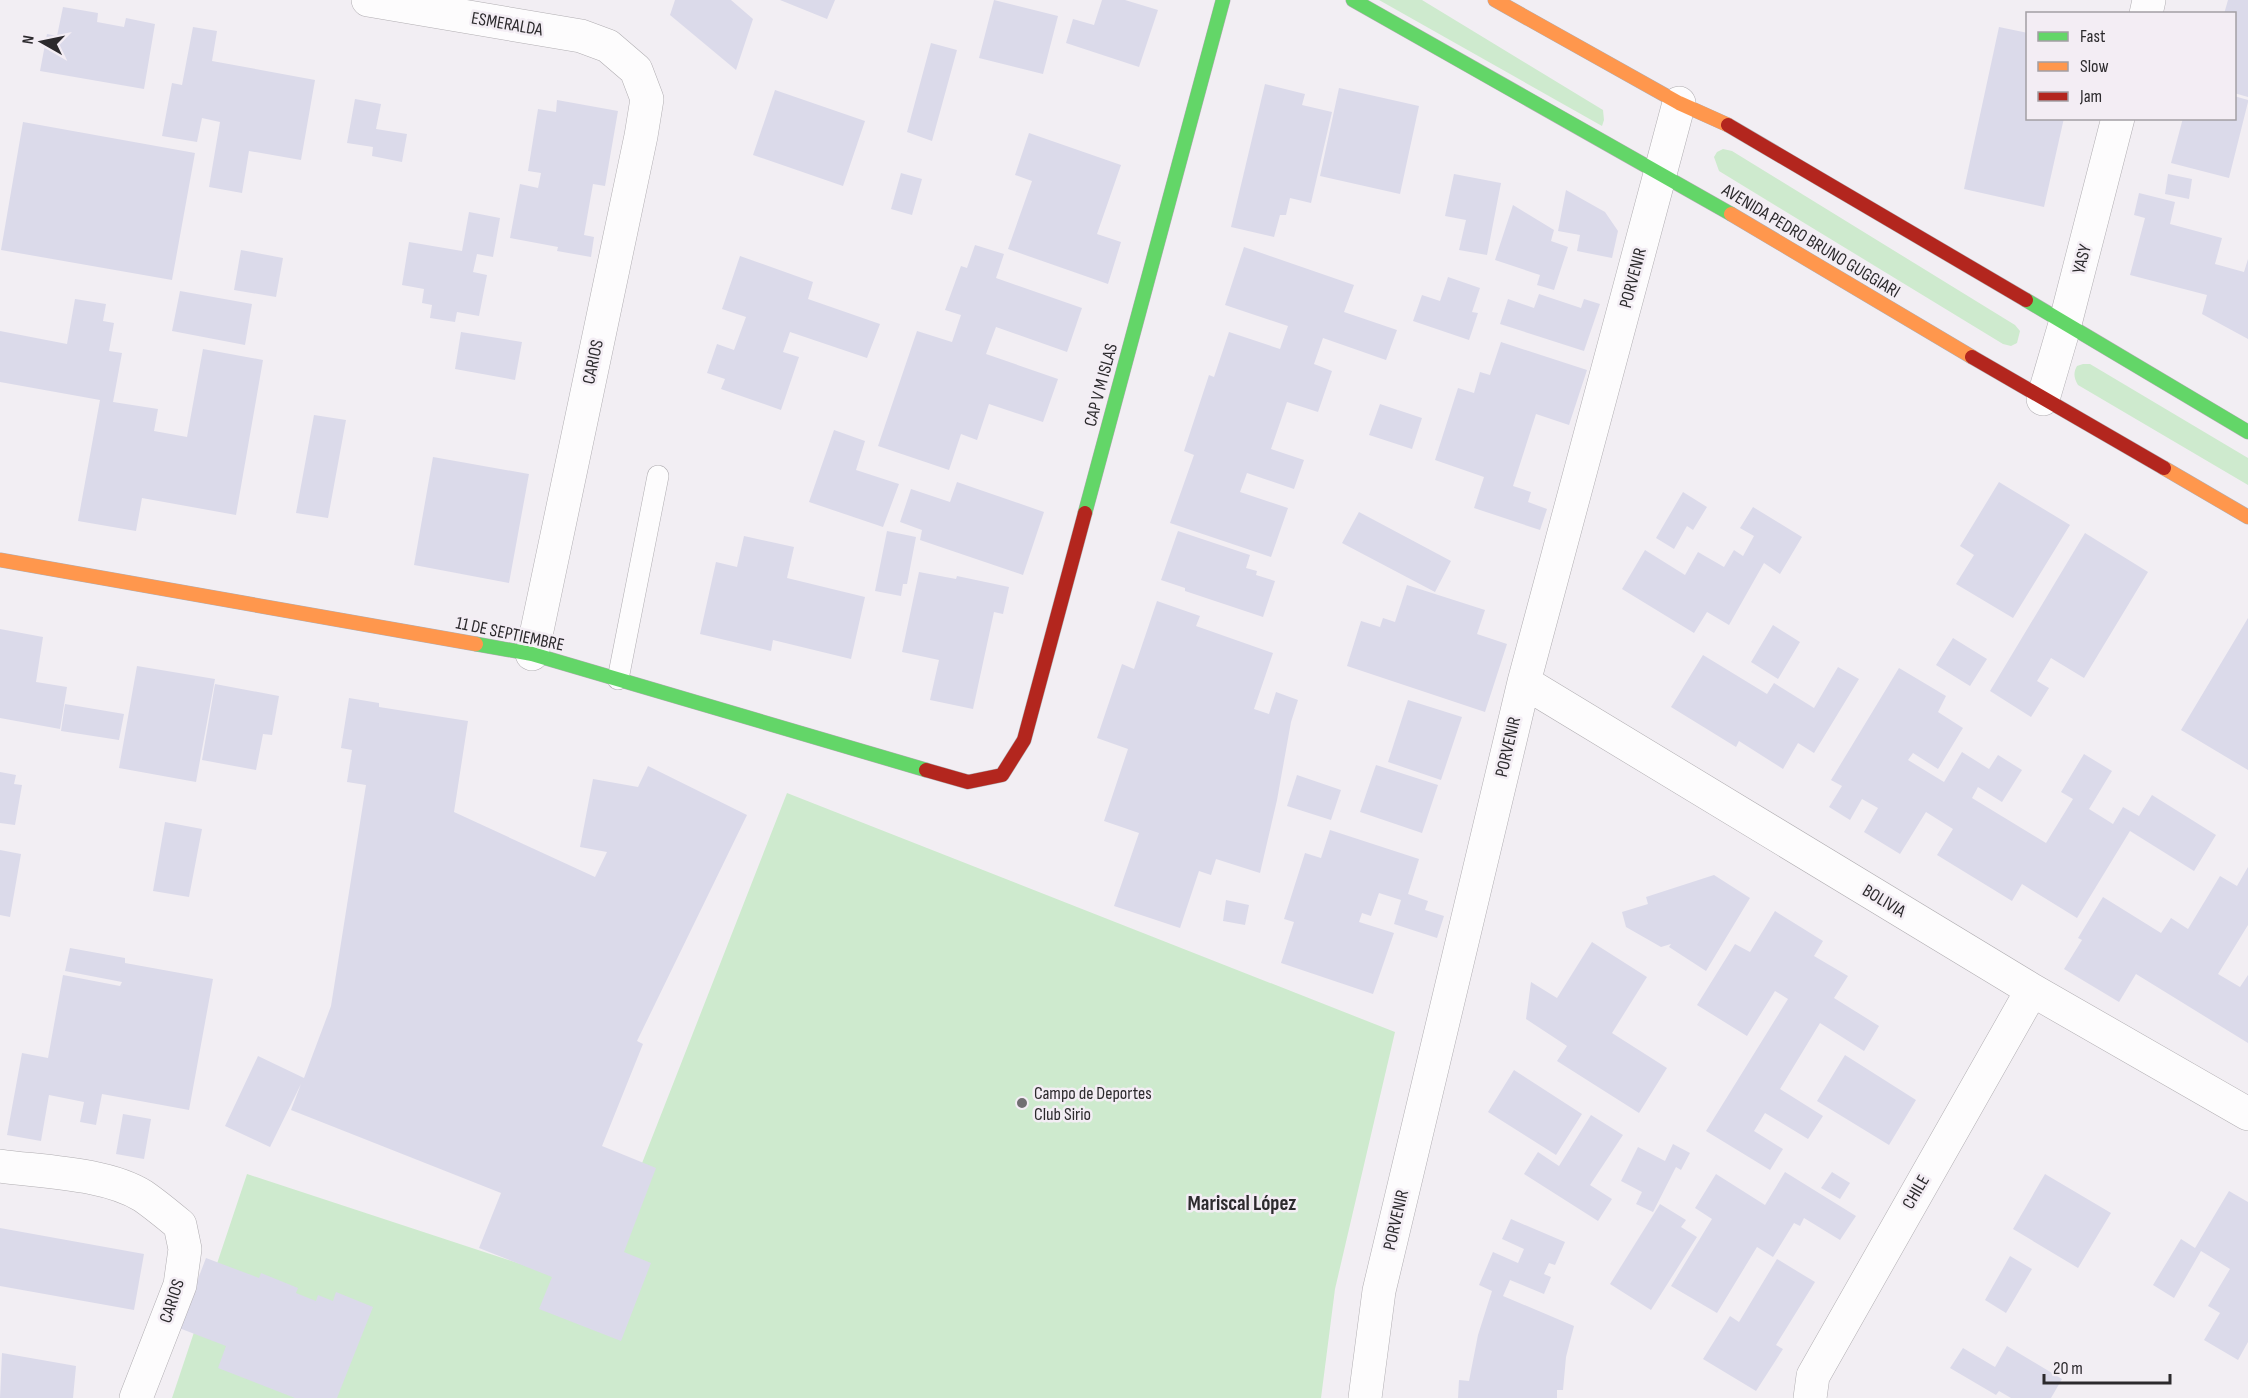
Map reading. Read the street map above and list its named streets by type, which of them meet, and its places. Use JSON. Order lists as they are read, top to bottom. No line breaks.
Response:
{"streets":{"main road":["AVENIDA PEDRO BRUNO GUGGIARI","CAP V M ISLAS","11 DE SEPTIEMBRE"],"street":["ESMERALDA","YASY","PORVENIR","CARIOS","BOLIVIA","CHILE"]},"crossings":[["ESMERALDA","CARIOS"],["AVENIDA PEDRO BRUNO GUGGIARI","YASY"],["AVENIDA PEDRO BRUNO GUGGIARI","PORVENIR"],["PORVENIR","BOLIVIA"],["CARIOS","11 DE SEPTIEMBRE"],["CAP V M ISLAS","11 DE SEPTIEMBRE"],["BOLIVIA","CHILE"]],"districts":["Mariscal López"],"places":["Campo de Deportes Club Sirio"],"legend":["Fast","Slow","Jam"],"scale_bar":"20 m","north":"left"}
